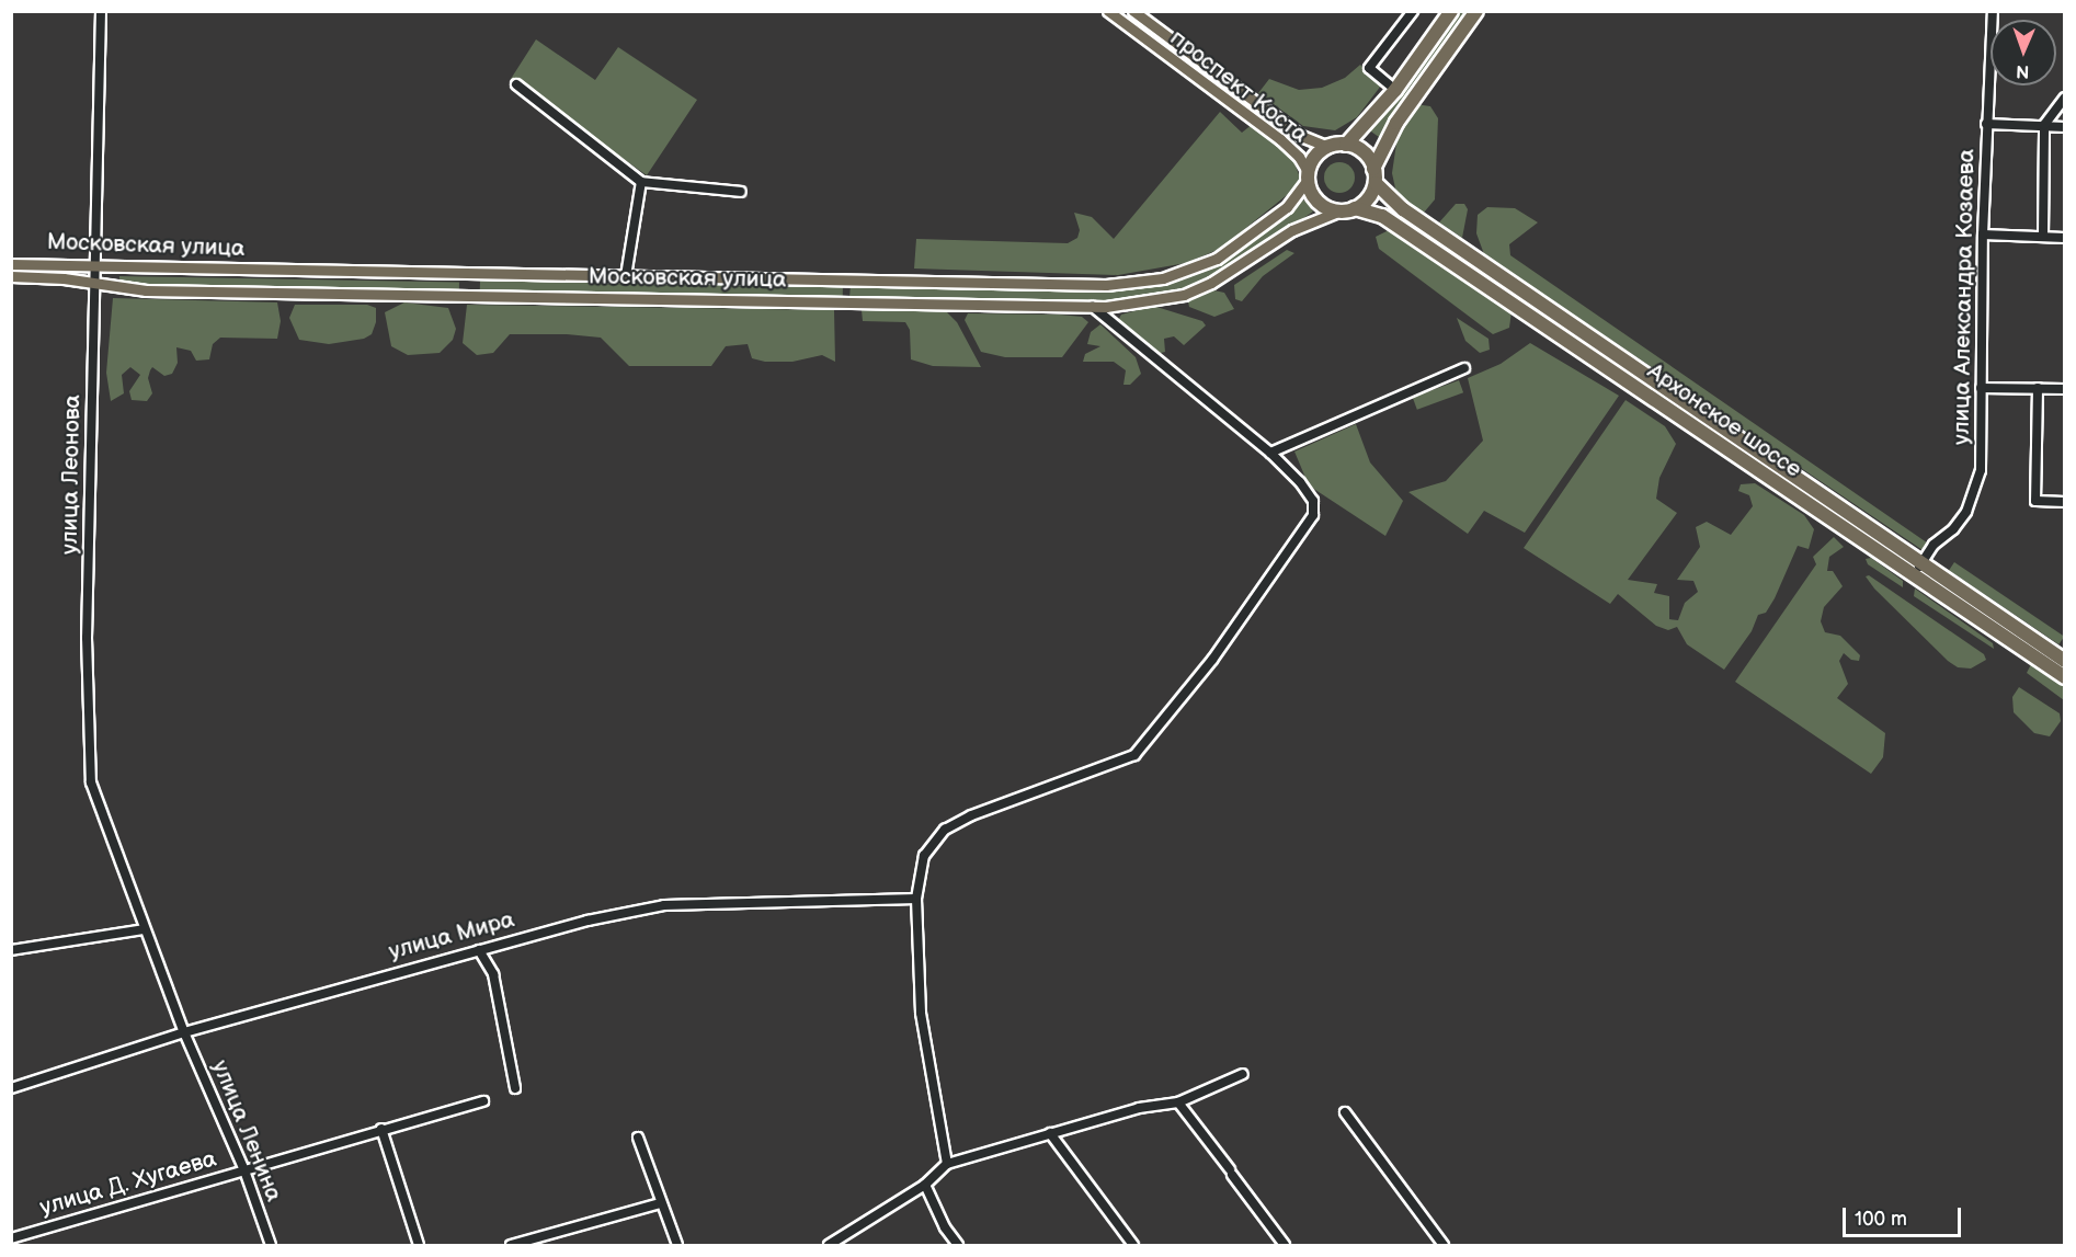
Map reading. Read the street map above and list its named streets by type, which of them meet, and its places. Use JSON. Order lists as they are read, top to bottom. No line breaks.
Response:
{"streets":{"highway":["Архонское шоссе"],"main road":["проспект Коста","Московская улица"],"street":["улица Александра Козаева","улица Леонова","улица Мира","улица Ленина","улица Д. Хугаева"]},"crossings":[["проспект Коста","Московская улица"],["проспект Коста","Архонское шоссе"],["Московская улица","Архонское шоссе"],["Московская улица","улица Леонова"],["улица Александра Козаева","Архонское шоссе"],["улица Леонова","улица Мира"],["улица Леонова","улица Ленина"],["улица Мира","улица Ленина"],["улица Ленина","улица Д. Хугаева"]],"scale_bar":"100 m","north":"bottom"}
